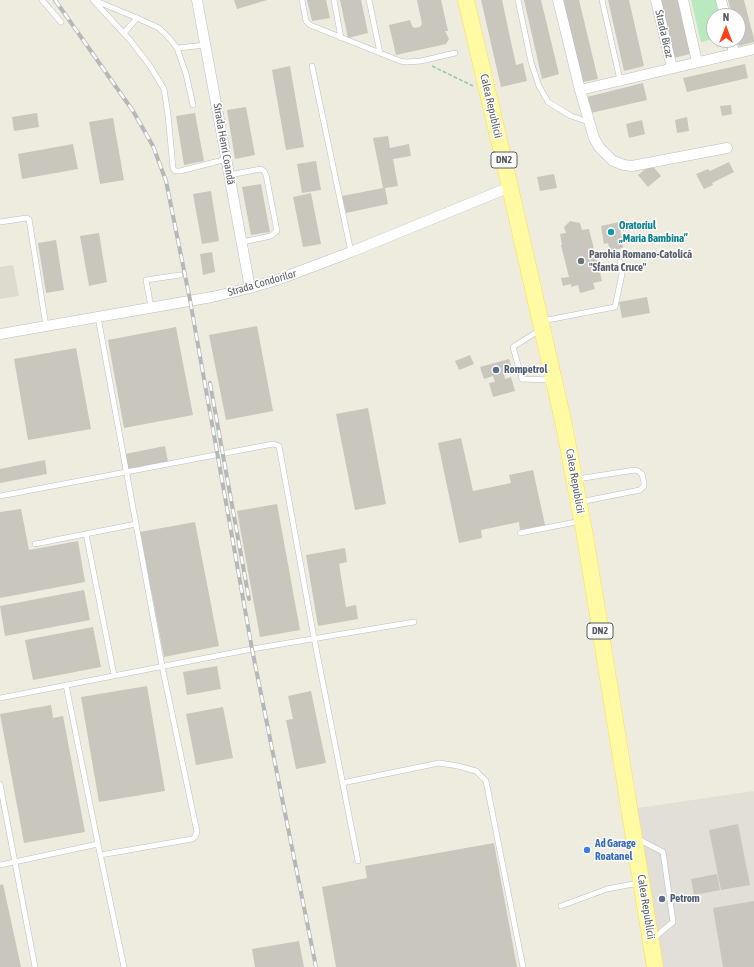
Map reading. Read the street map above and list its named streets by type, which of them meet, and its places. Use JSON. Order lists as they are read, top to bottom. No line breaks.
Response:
{"streets":{"main road":["Calea Republicii","DN2"],"street":["Strada Bicaz","Strada Henri Coandă","Strada Condorilor"]},"crossings":[["Calea Republicii","Strada Condorilor"],["Strada Henri Coandă","Strada Condorilor"]],"places":["Oratoriul „Maria Bambina”","Parohia Romano-Catolică \"Sfanta Cruce\"","Rompetrol","Ad Garage Roatanel","Petrom"],"north":"top"}
